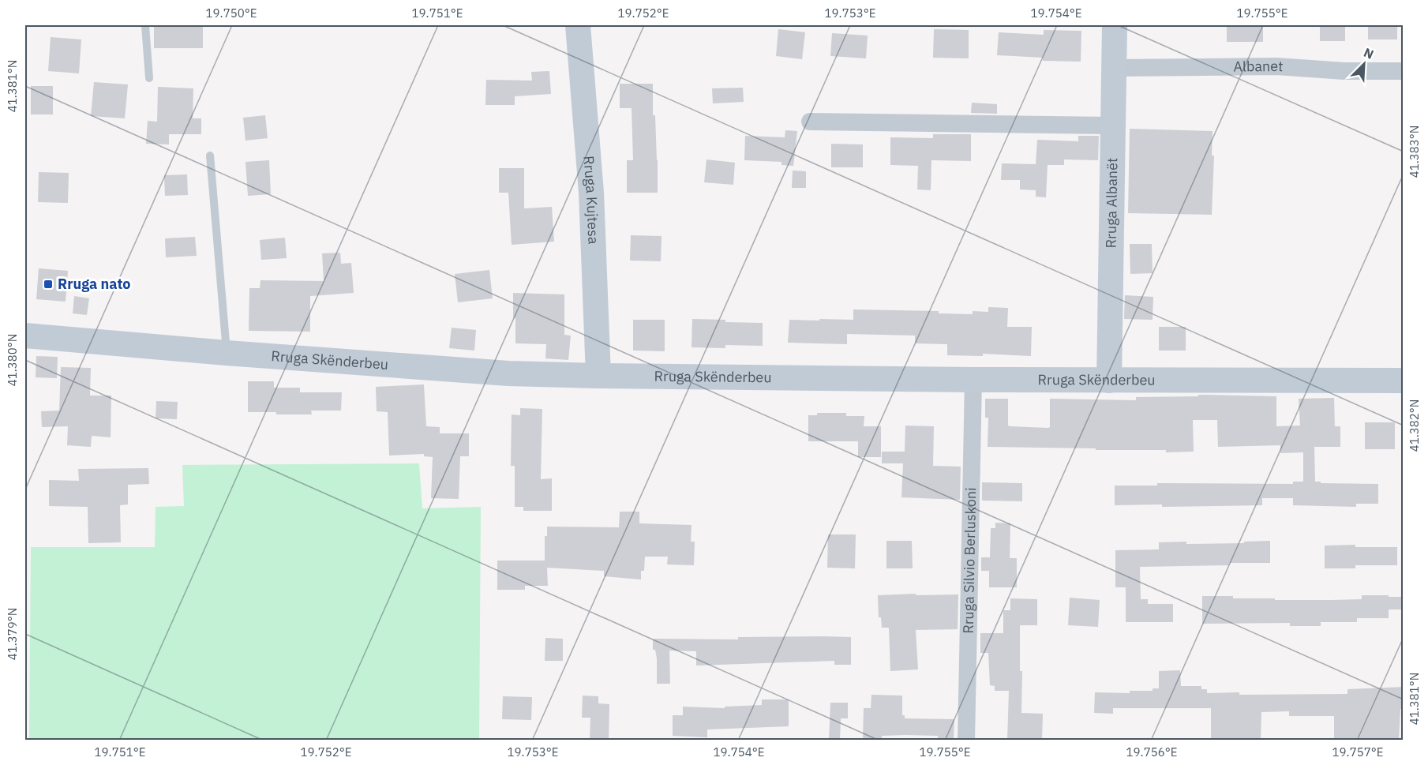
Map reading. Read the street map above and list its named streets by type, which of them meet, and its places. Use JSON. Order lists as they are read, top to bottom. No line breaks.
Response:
{"streets":{"main road":["Rruga Kujtesa","Rruga Albanët","Rruga Skënderbeu"],"street":["Albanet","Rruga Silvio Berluskoni"]},"crossings":[["Albanet","Rruga Albanët"],["Rruga Kujtesa","Rruga Skënderbeu"],["Rruga Albanët","Rruga Skënderbeu"],["Rruga Skënderbeu","Rruga Silvio Berluskoni"]],"places":{"transit":["Rruga nato"]},"north":"top right","coordinates":["19.750°E","19.751°E","19.752°E","19.753°E","19.754°E","19.755°E","41.381°N","41.383°N","41.380°N","41.382°N","41.379°N","19.756°E","19.757°E"]}
